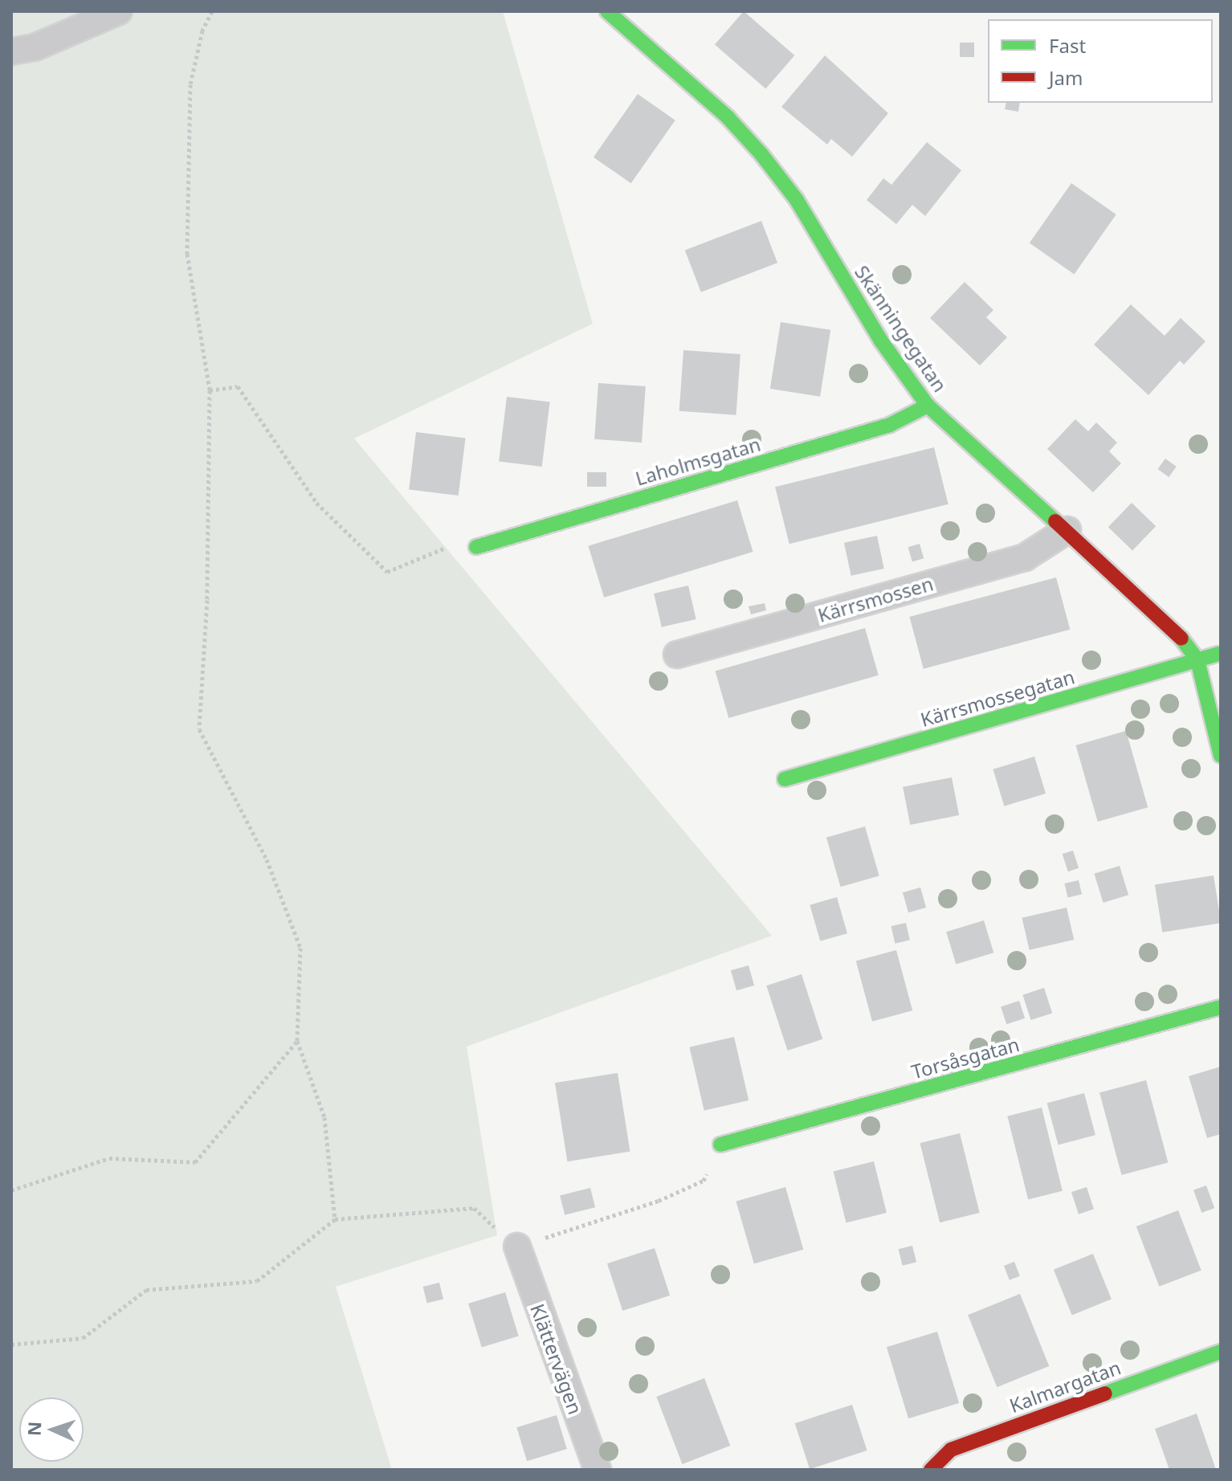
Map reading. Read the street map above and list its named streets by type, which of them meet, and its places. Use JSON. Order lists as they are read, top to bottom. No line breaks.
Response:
{"streets":{"street":["Skänningegatan","Laholmsgatan","Kärrsmossen","Kärrsmossegatan","Torsåsgatan","Klättervägen","Kalmargatan"]},"crossings":[["Skänningegatan","Laholmsgatan"],["Skänningegatan","Kärrsmossen"],["Skänningegatan","Kärrsmossegatan"]],"legend":["Fast","Jam"],"north":"left"}
